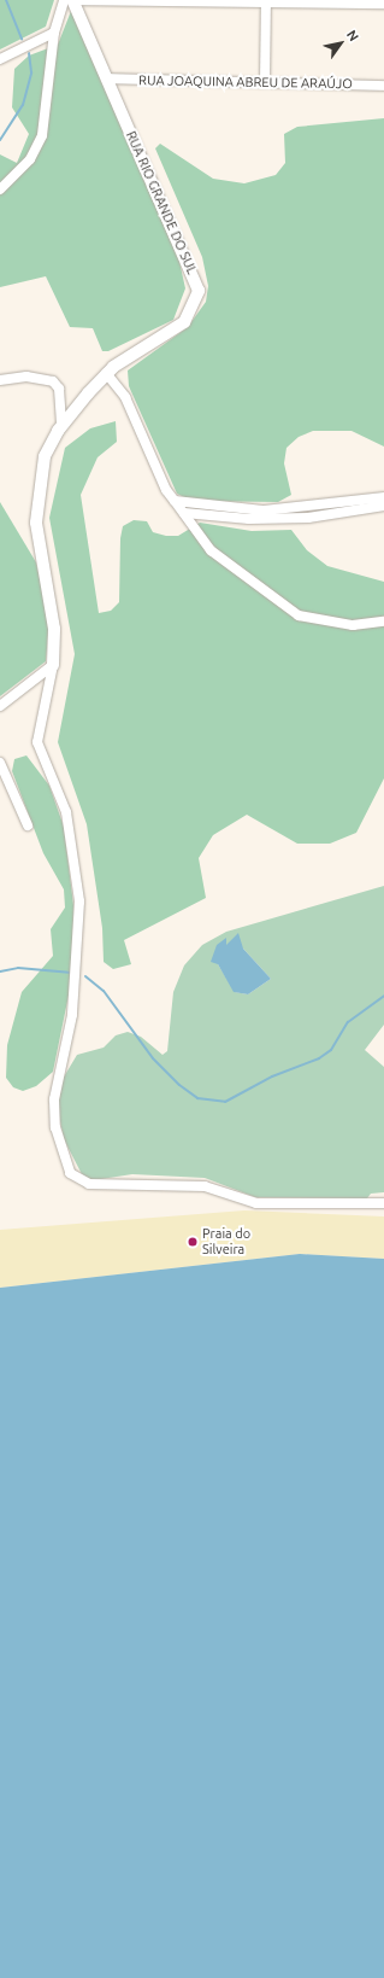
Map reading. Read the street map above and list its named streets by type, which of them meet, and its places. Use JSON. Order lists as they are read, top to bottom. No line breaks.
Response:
{"streets":{"street":["RUA JOAQUINA ABREU DE ARAÚJO","RUA RIO GRANDE DO SUL"]},"crossings":[["RUA JOAQUINA ABREU DE ARAÚJO","RUA RIO GRANDE DO SUL"]],"places":["Praia do Silveira"],"north":"top right"}
